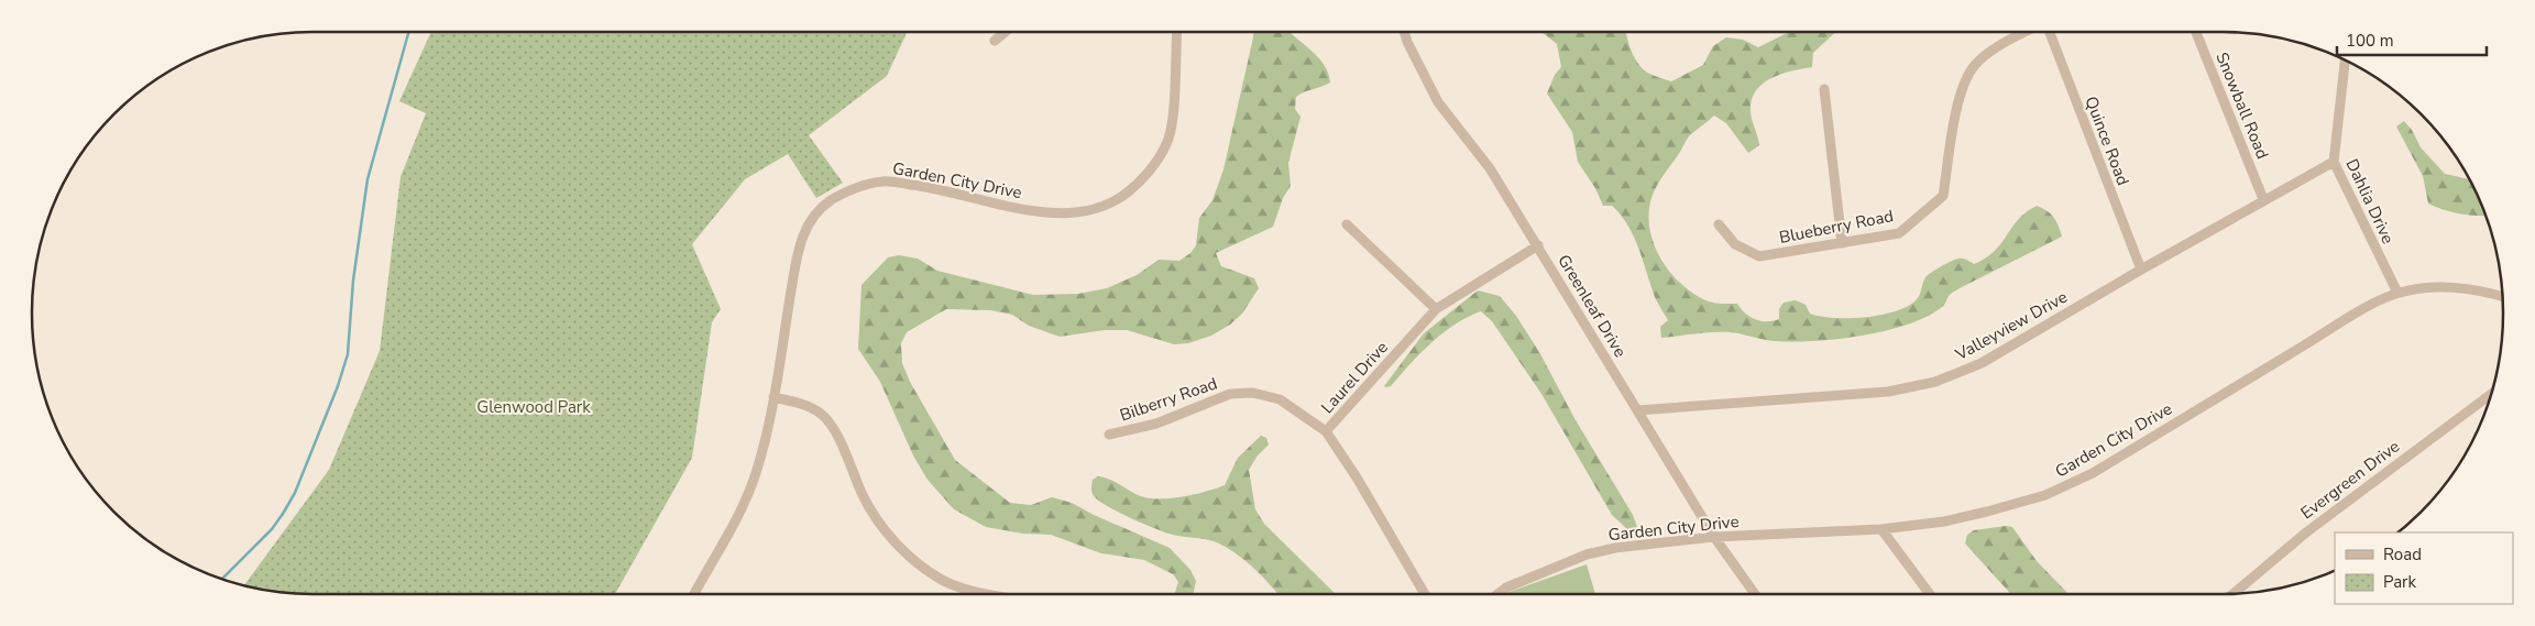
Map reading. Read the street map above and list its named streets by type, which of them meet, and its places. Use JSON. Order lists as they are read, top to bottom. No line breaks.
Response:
{"streets":{"street":["Snowball Road","Quince Road","Garden City Drive","Dahlia Drive","Blueberry Road","Greenleaf Drive","Valleyview Drive","Laurel Drive","Bilberry Road","Evergreen Drive"]},"crossings":[["Snowball Road","Valleyview Drive"],["Quince Road","Valleyview Drive"],["Garden City Drive","Dahlia Drive"],["Garden City Drive","Greenleaf Drive"],["Dahlia Drive","Valleyview Drive"],["Greenleaf Drive","Valleyview Drive"],["Greenleaf Drive","Laurel Drive"],["Laurel Drive","Bilberry Road"]],"parks":["Glenwood Park"],"legend":["Road","Park"],"scale_bar":"100 m"}
